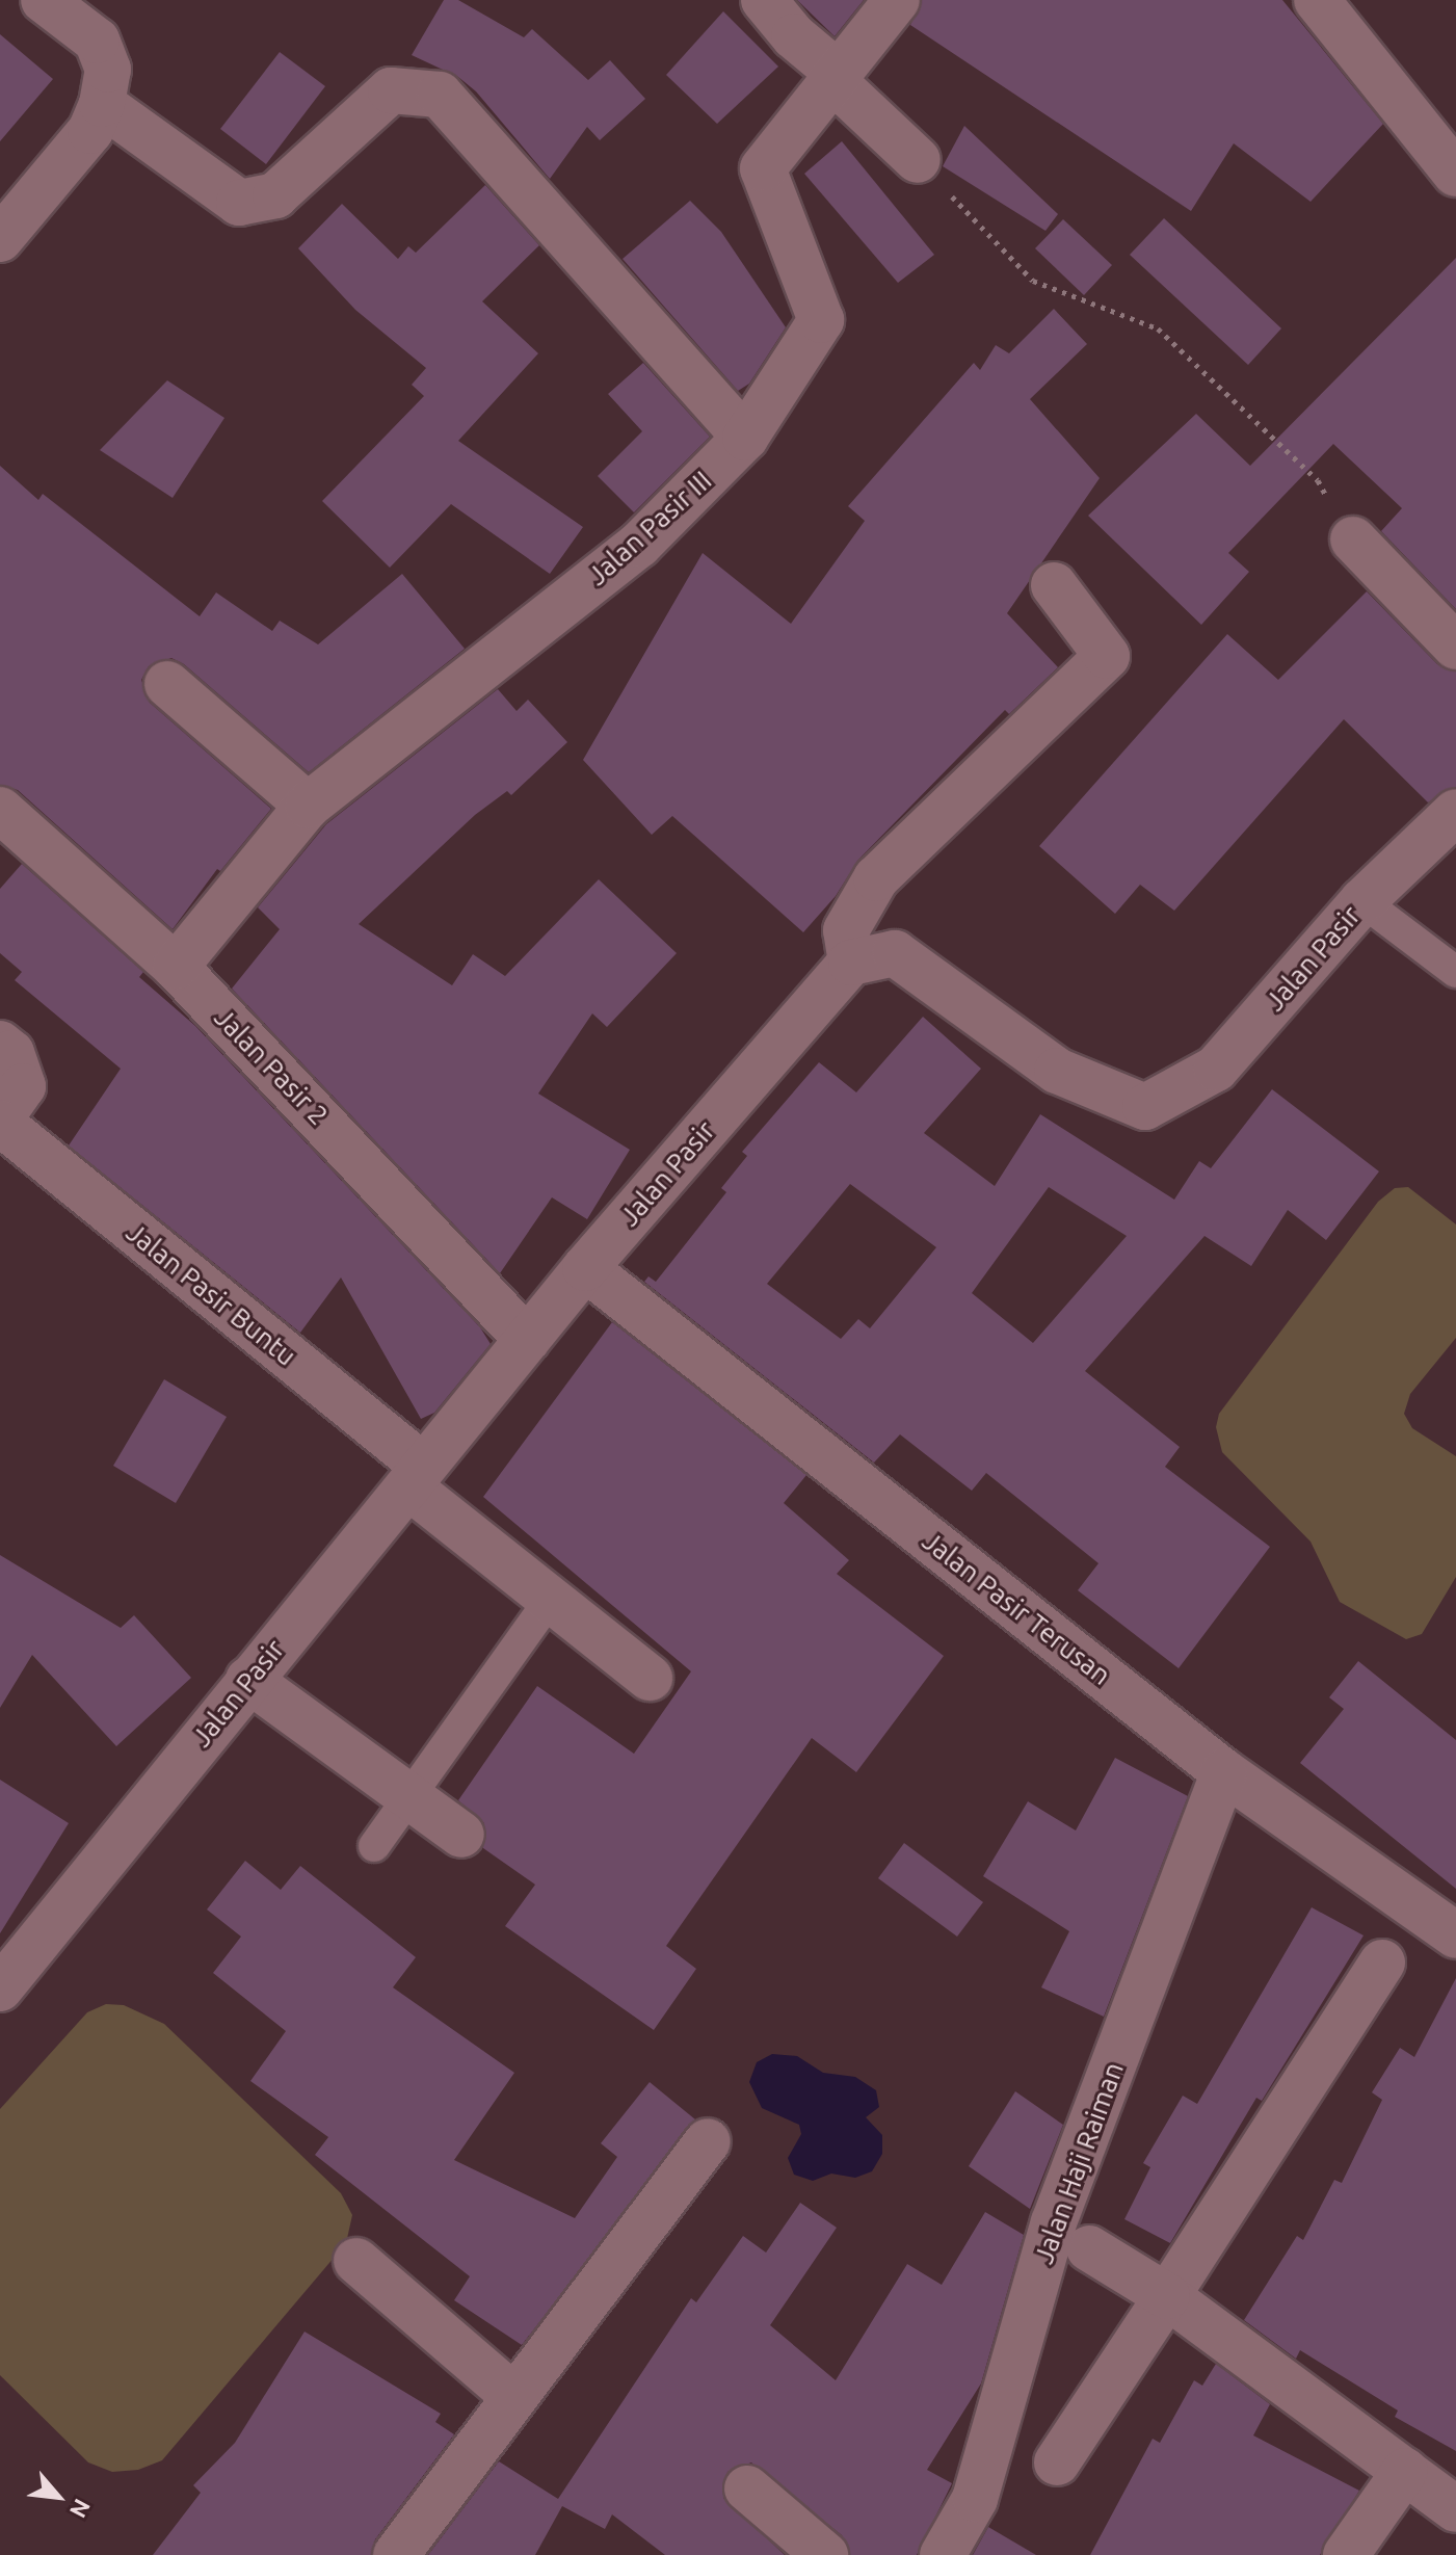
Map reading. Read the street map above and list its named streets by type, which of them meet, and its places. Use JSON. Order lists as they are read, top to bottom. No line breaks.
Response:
{"streets":{"street":["Jalan Pasir III","Jalan Pasir","Jalan Pasir 2","Jalan Pasir Buntu","Jalan Pasir Terusan","Jalan Haji Raiman"]},"crossings":[["Jalan Pasir III","Jalan Pasir 2"],["Jalan Pasir","Jalan Pasir 2"],["Jalan Pasir","Jalan Pasir Buntu"],["Jalan Pasir","Jalan Pasir Terusan"],["Jalan Pasir Terusan","Jalan Haji Raiman"]],"north":"bottom right"}
